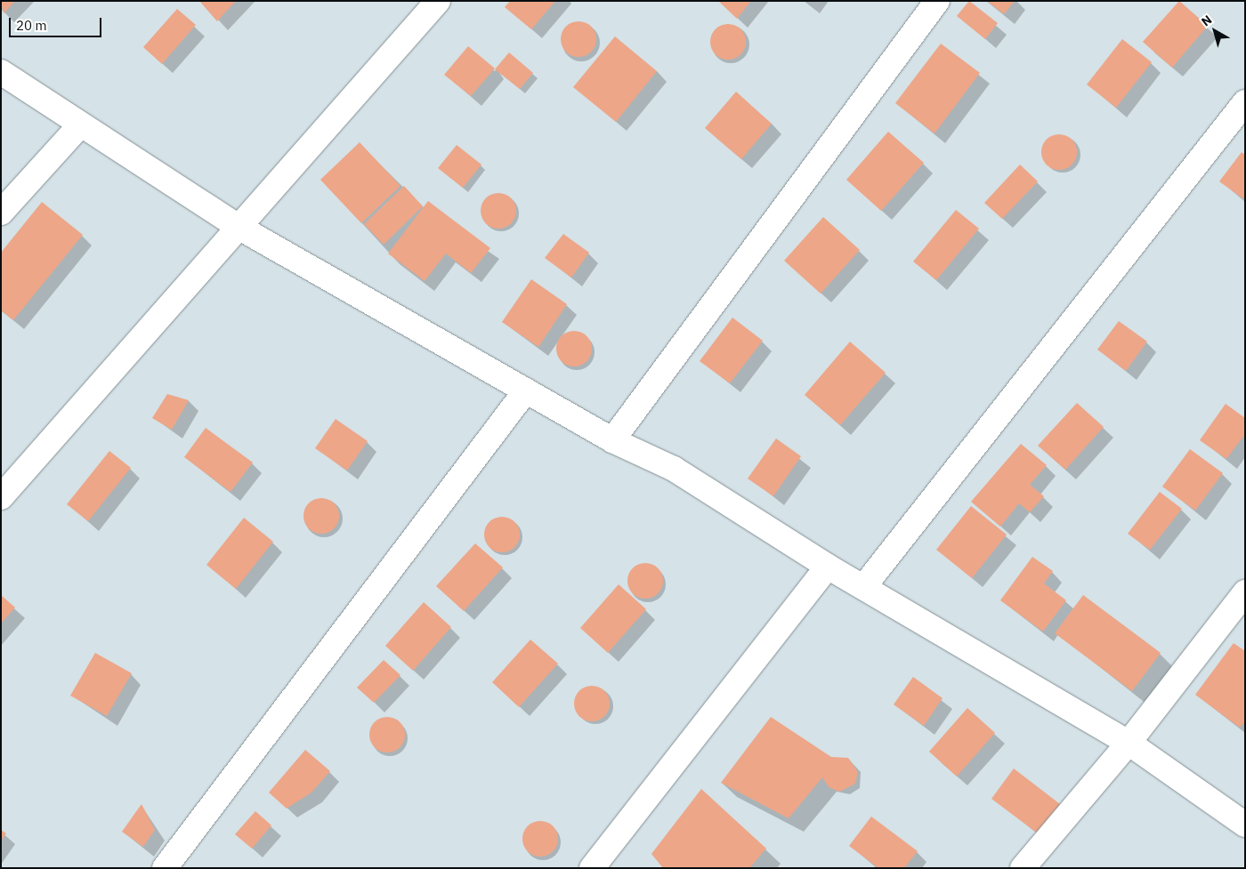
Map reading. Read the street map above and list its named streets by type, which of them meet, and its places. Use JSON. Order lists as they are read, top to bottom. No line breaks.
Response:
{"scale_bar":"20 m","north":"top left"}
